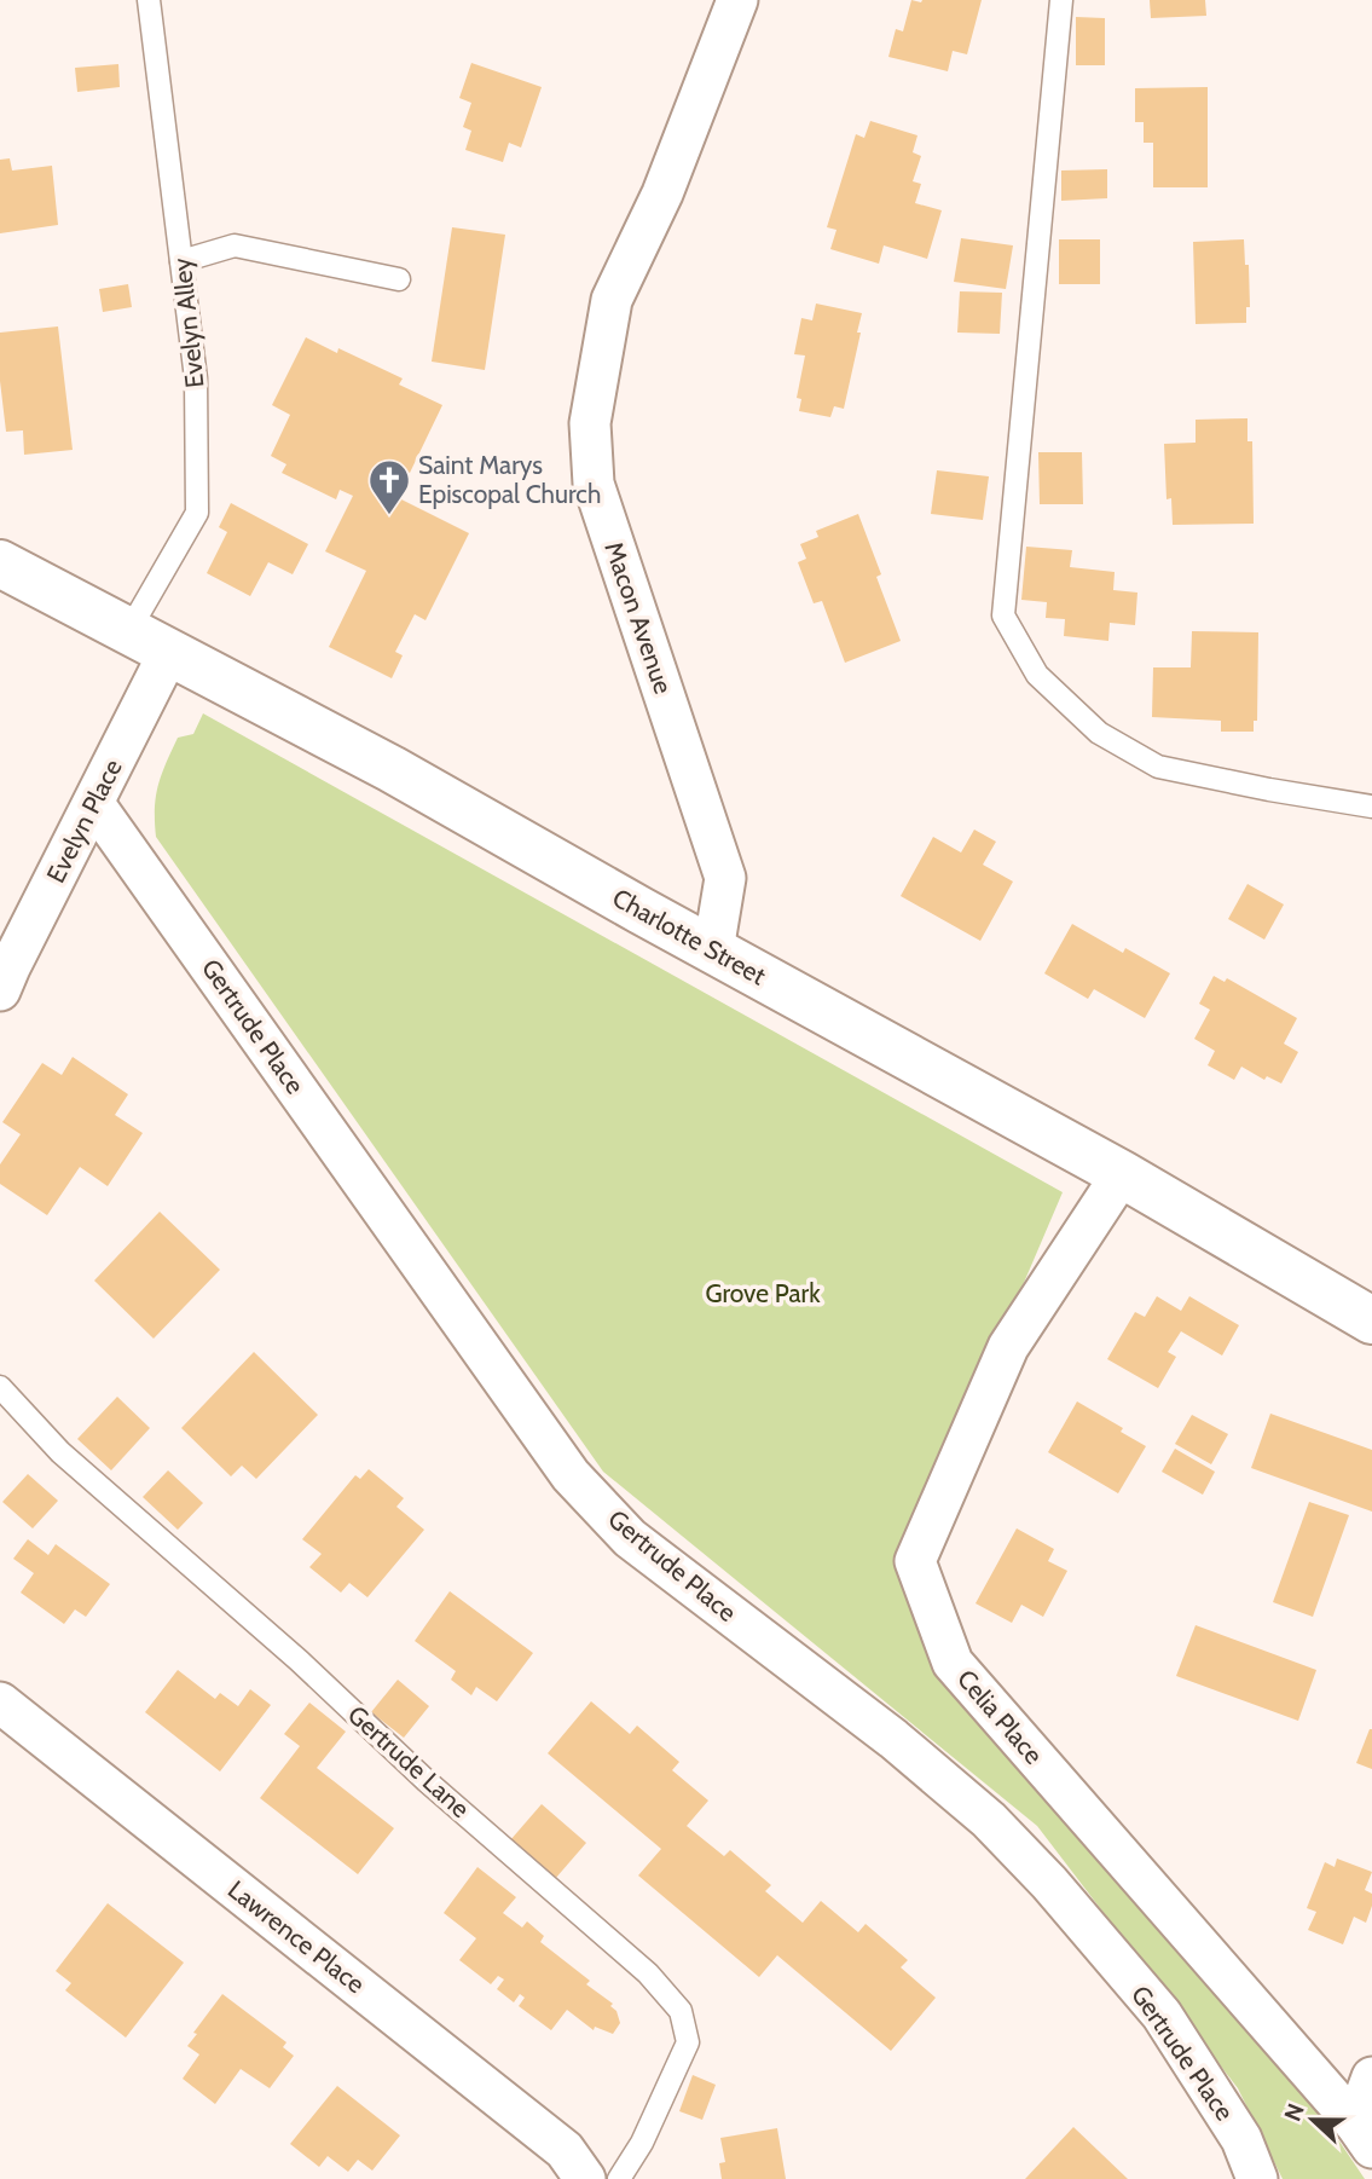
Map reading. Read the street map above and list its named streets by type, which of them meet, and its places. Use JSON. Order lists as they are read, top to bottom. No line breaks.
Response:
{"streets":{"street":["Macon Avenue","Evelyn Place","Charlotte Street","Gertrude Place","Celia Place","Lawrence Place"],"lane":["Evelyn Alley","Gertrude Lane"]},"crossings":[["Evelyn Alley","Charlotte Street"],["Macon Avenue","Charlotte Street"],["Evelyn Place","Charlotte Street"],["Evelyn Place","Gertrude Place"],["Charlotte Street","Celia Place"]],"parks":["Grove Park"],"places":{"church":["Saint Marys Episcopal Church"]},"north":"left"}
